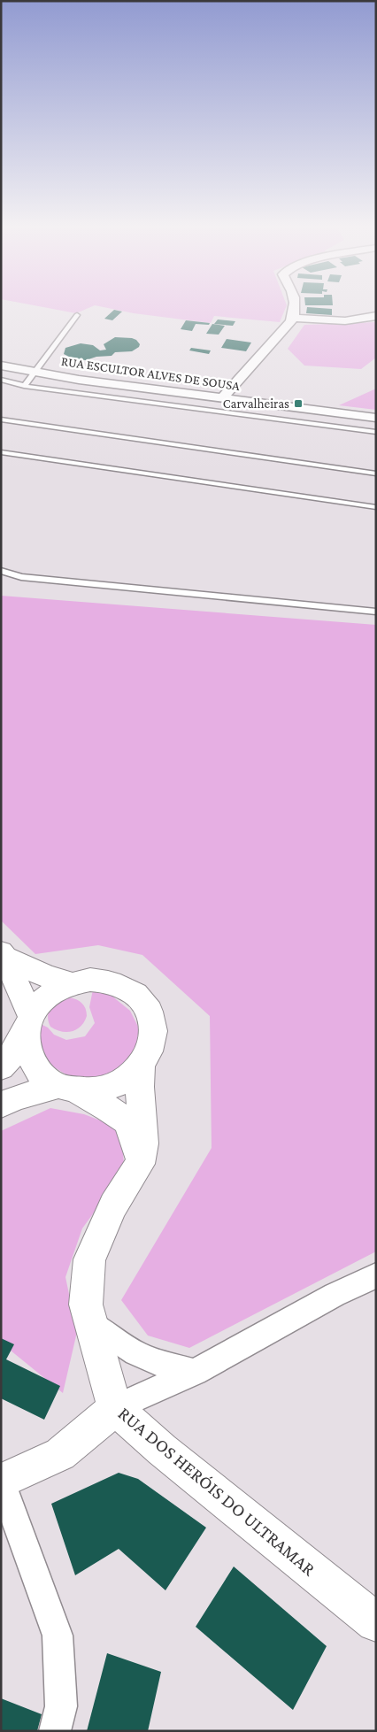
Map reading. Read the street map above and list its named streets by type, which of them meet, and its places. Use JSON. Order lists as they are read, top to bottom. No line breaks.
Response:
{"streets":{"street":["RUA ESCULTOR ALVES DE SOUSA","RUA DOS HERÓIS DO ULTRAMAR"]},"places":{"transit":["Carvalheiras"]}}
